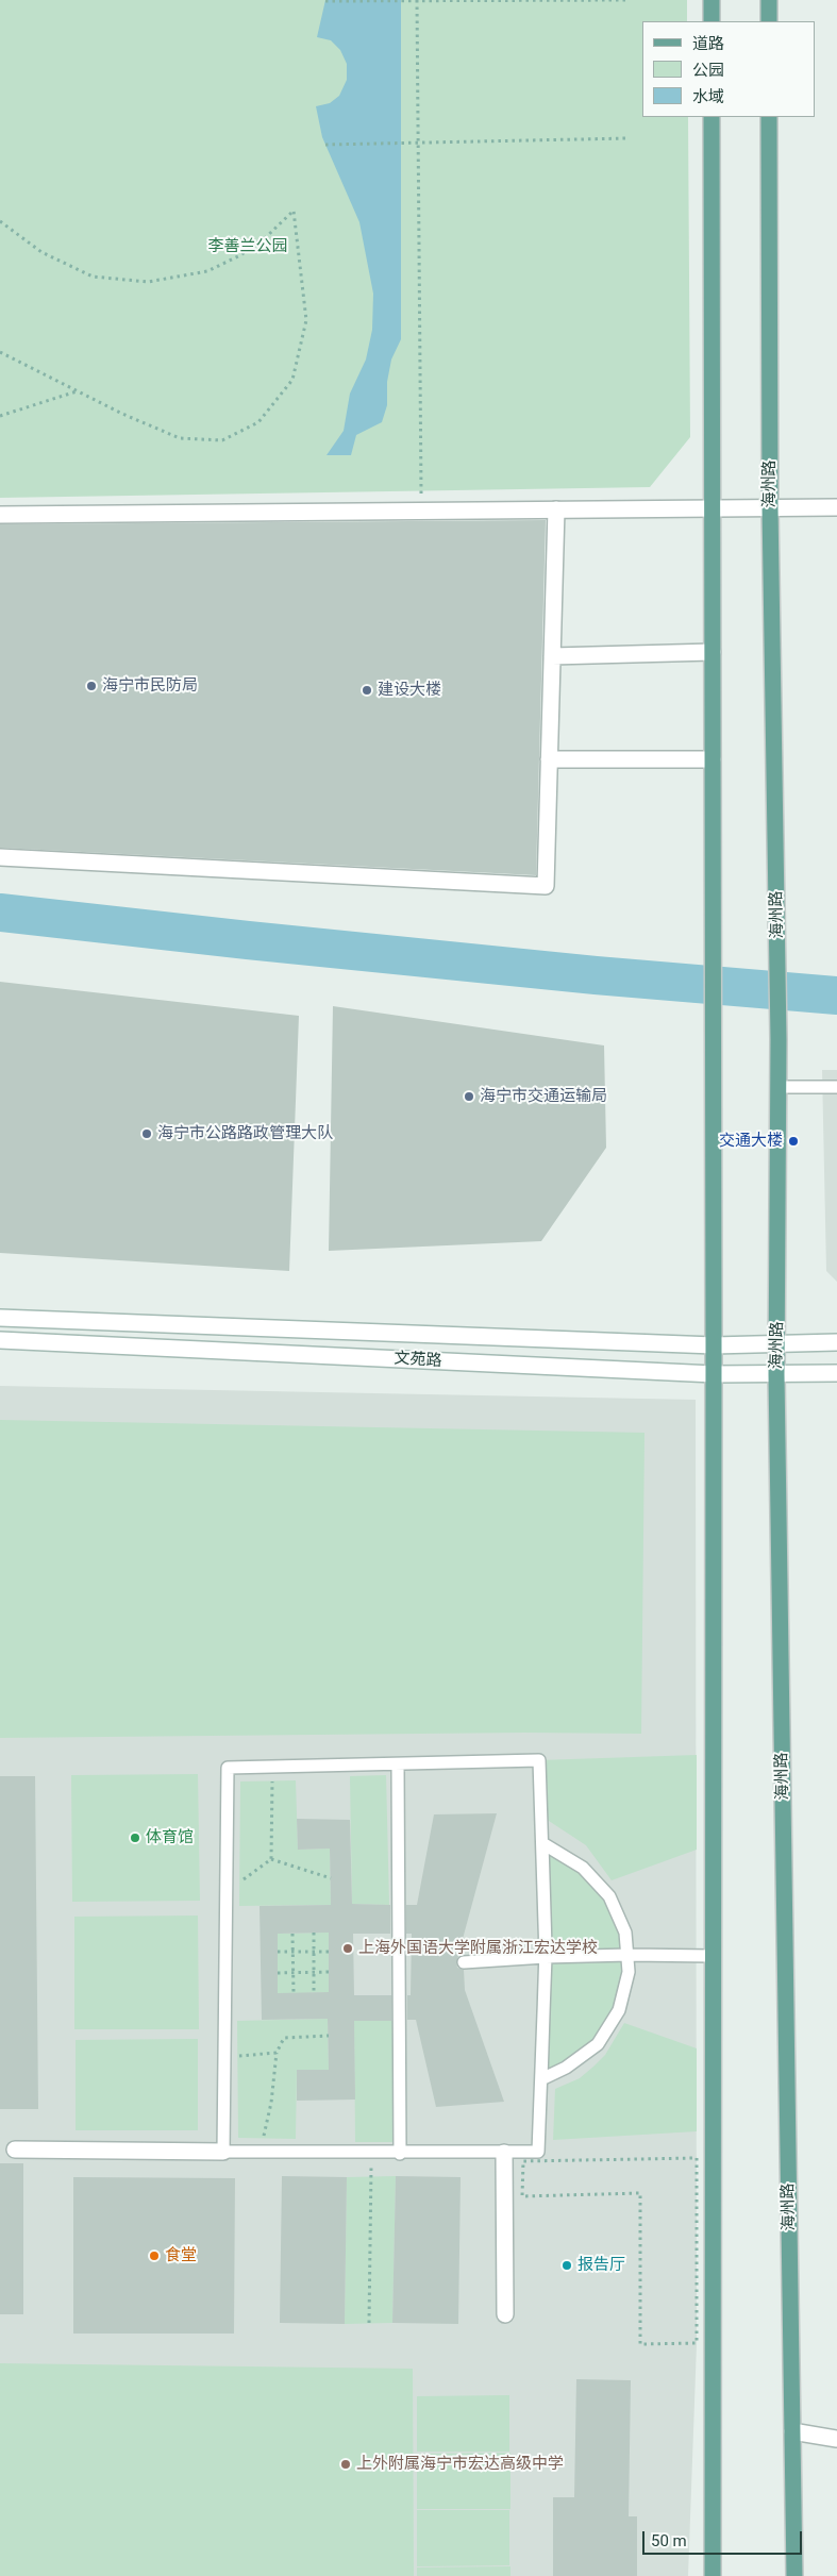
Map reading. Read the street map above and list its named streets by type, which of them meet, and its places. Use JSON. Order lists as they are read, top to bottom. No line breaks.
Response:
{"streets":{"main road":["海州路"],"street":["文苑路"]},"crossings":[["海州路","文苑路"]],"parks":["李善兰公园"],"places":["海宁市民防局","建设大楼","海宁市交通运输局","海宁市公路路政管理大队","交通大楼","体育馆","上海外国语大学附属浙江宏达学校","食堂","报告厅","上外附属海宁市宏达高级中学"],"legend":["道路","公园","水域"],"scale_bar":"50 m"}
